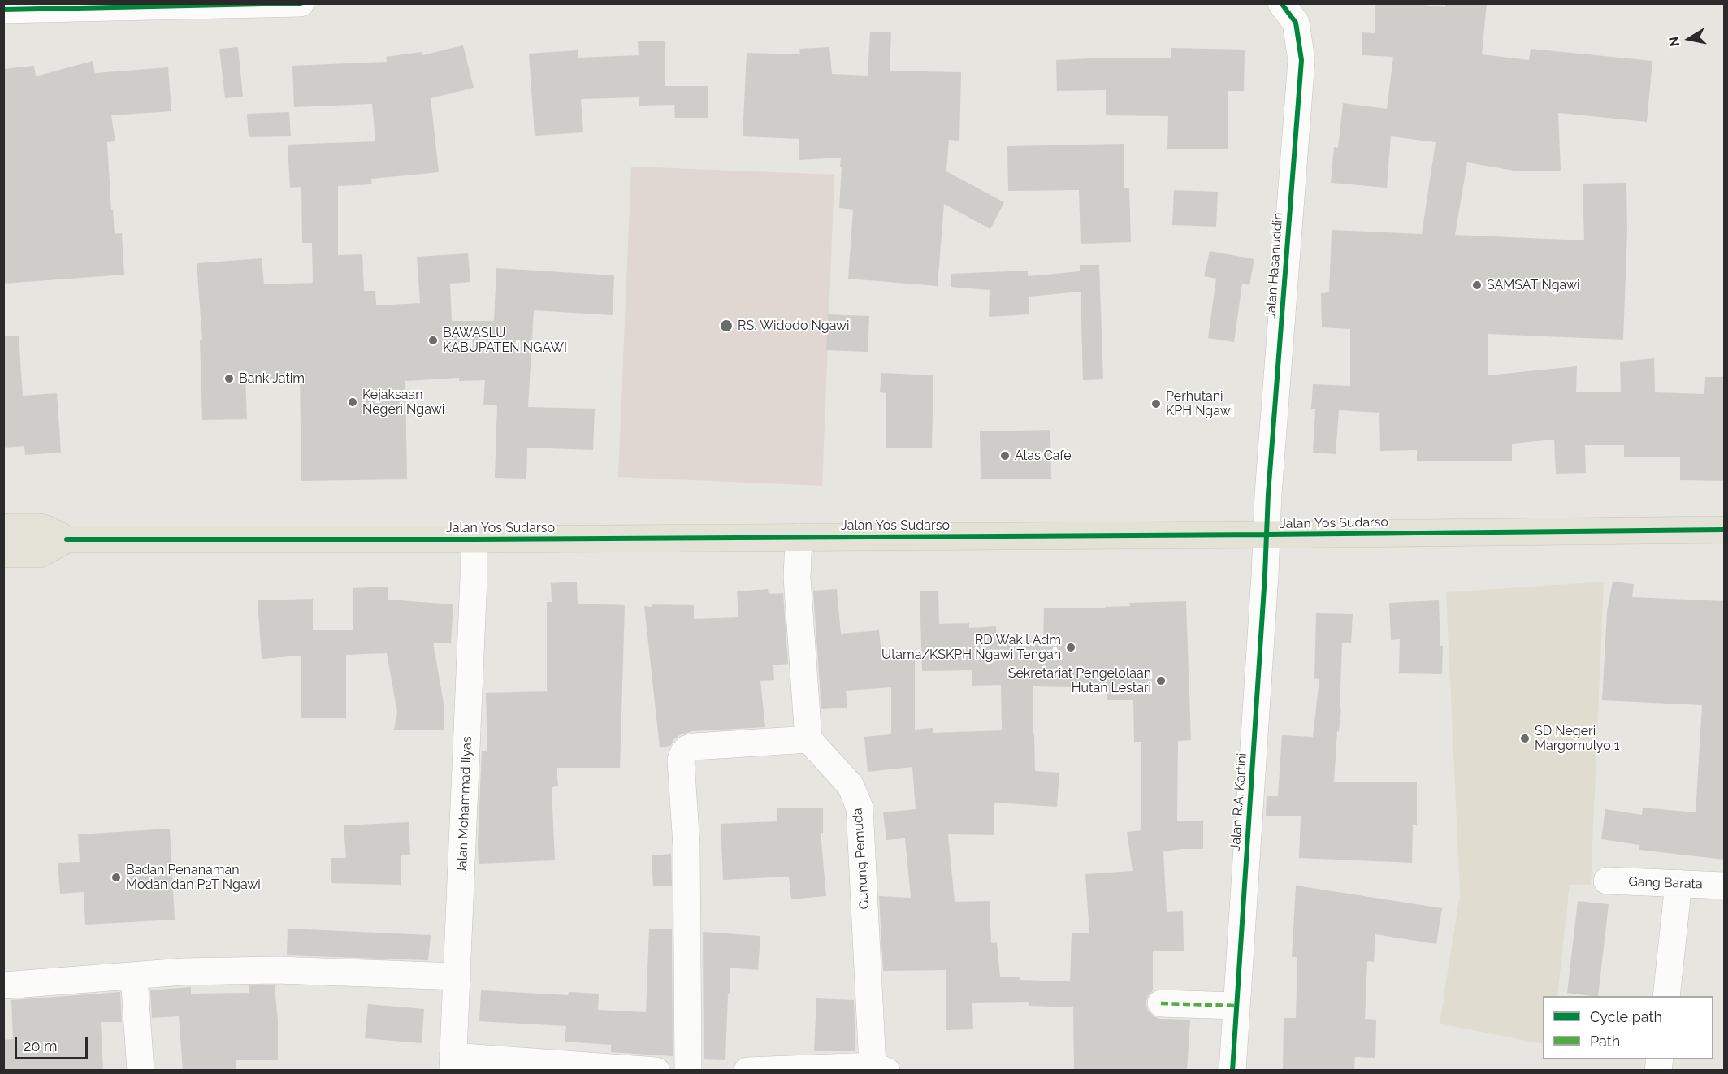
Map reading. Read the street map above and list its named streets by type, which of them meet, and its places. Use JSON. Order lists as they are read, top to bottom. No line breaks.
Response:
{"streets":{"main road":["Jalan Yos Sudarso"],"street":["Jalan Hasanuddin","Jalan R.A. Kartini","Jalan Mohammad Ilyas","Gunung Pemuda","Gang Barata"]},"crossings":[["Jalan Hasanuddin","Jalan Yos Sudarso"],["Jalan Hasanuddin","Jalan R.A. Kartini"],["Jalan Yos Sudarso","Jalan R.A. Kartini"],["Jalan Yos Sudarso","Jalan Mohammad Ilyas"]],"places":["SAMSAT Ngawi","RS. Widodo Ngawi","BAWASLU KABUPATEN NGAWI","Bank Jatim","Kejaksaan Negeri Ngawi","Perhutani KPH Ngawi","Alas Cafe","RD Wakil Adm Utama/KSKPH Ngawi Tengah","Sekretariat Pengelolaan Hutan Lestari","SD Negeri Margomulyo 1","Badan Penanaman Modan dan P2T Ngawi"],"legend":["Cycle path","Path"],"scale_bar":"20 m","north":"left"}
